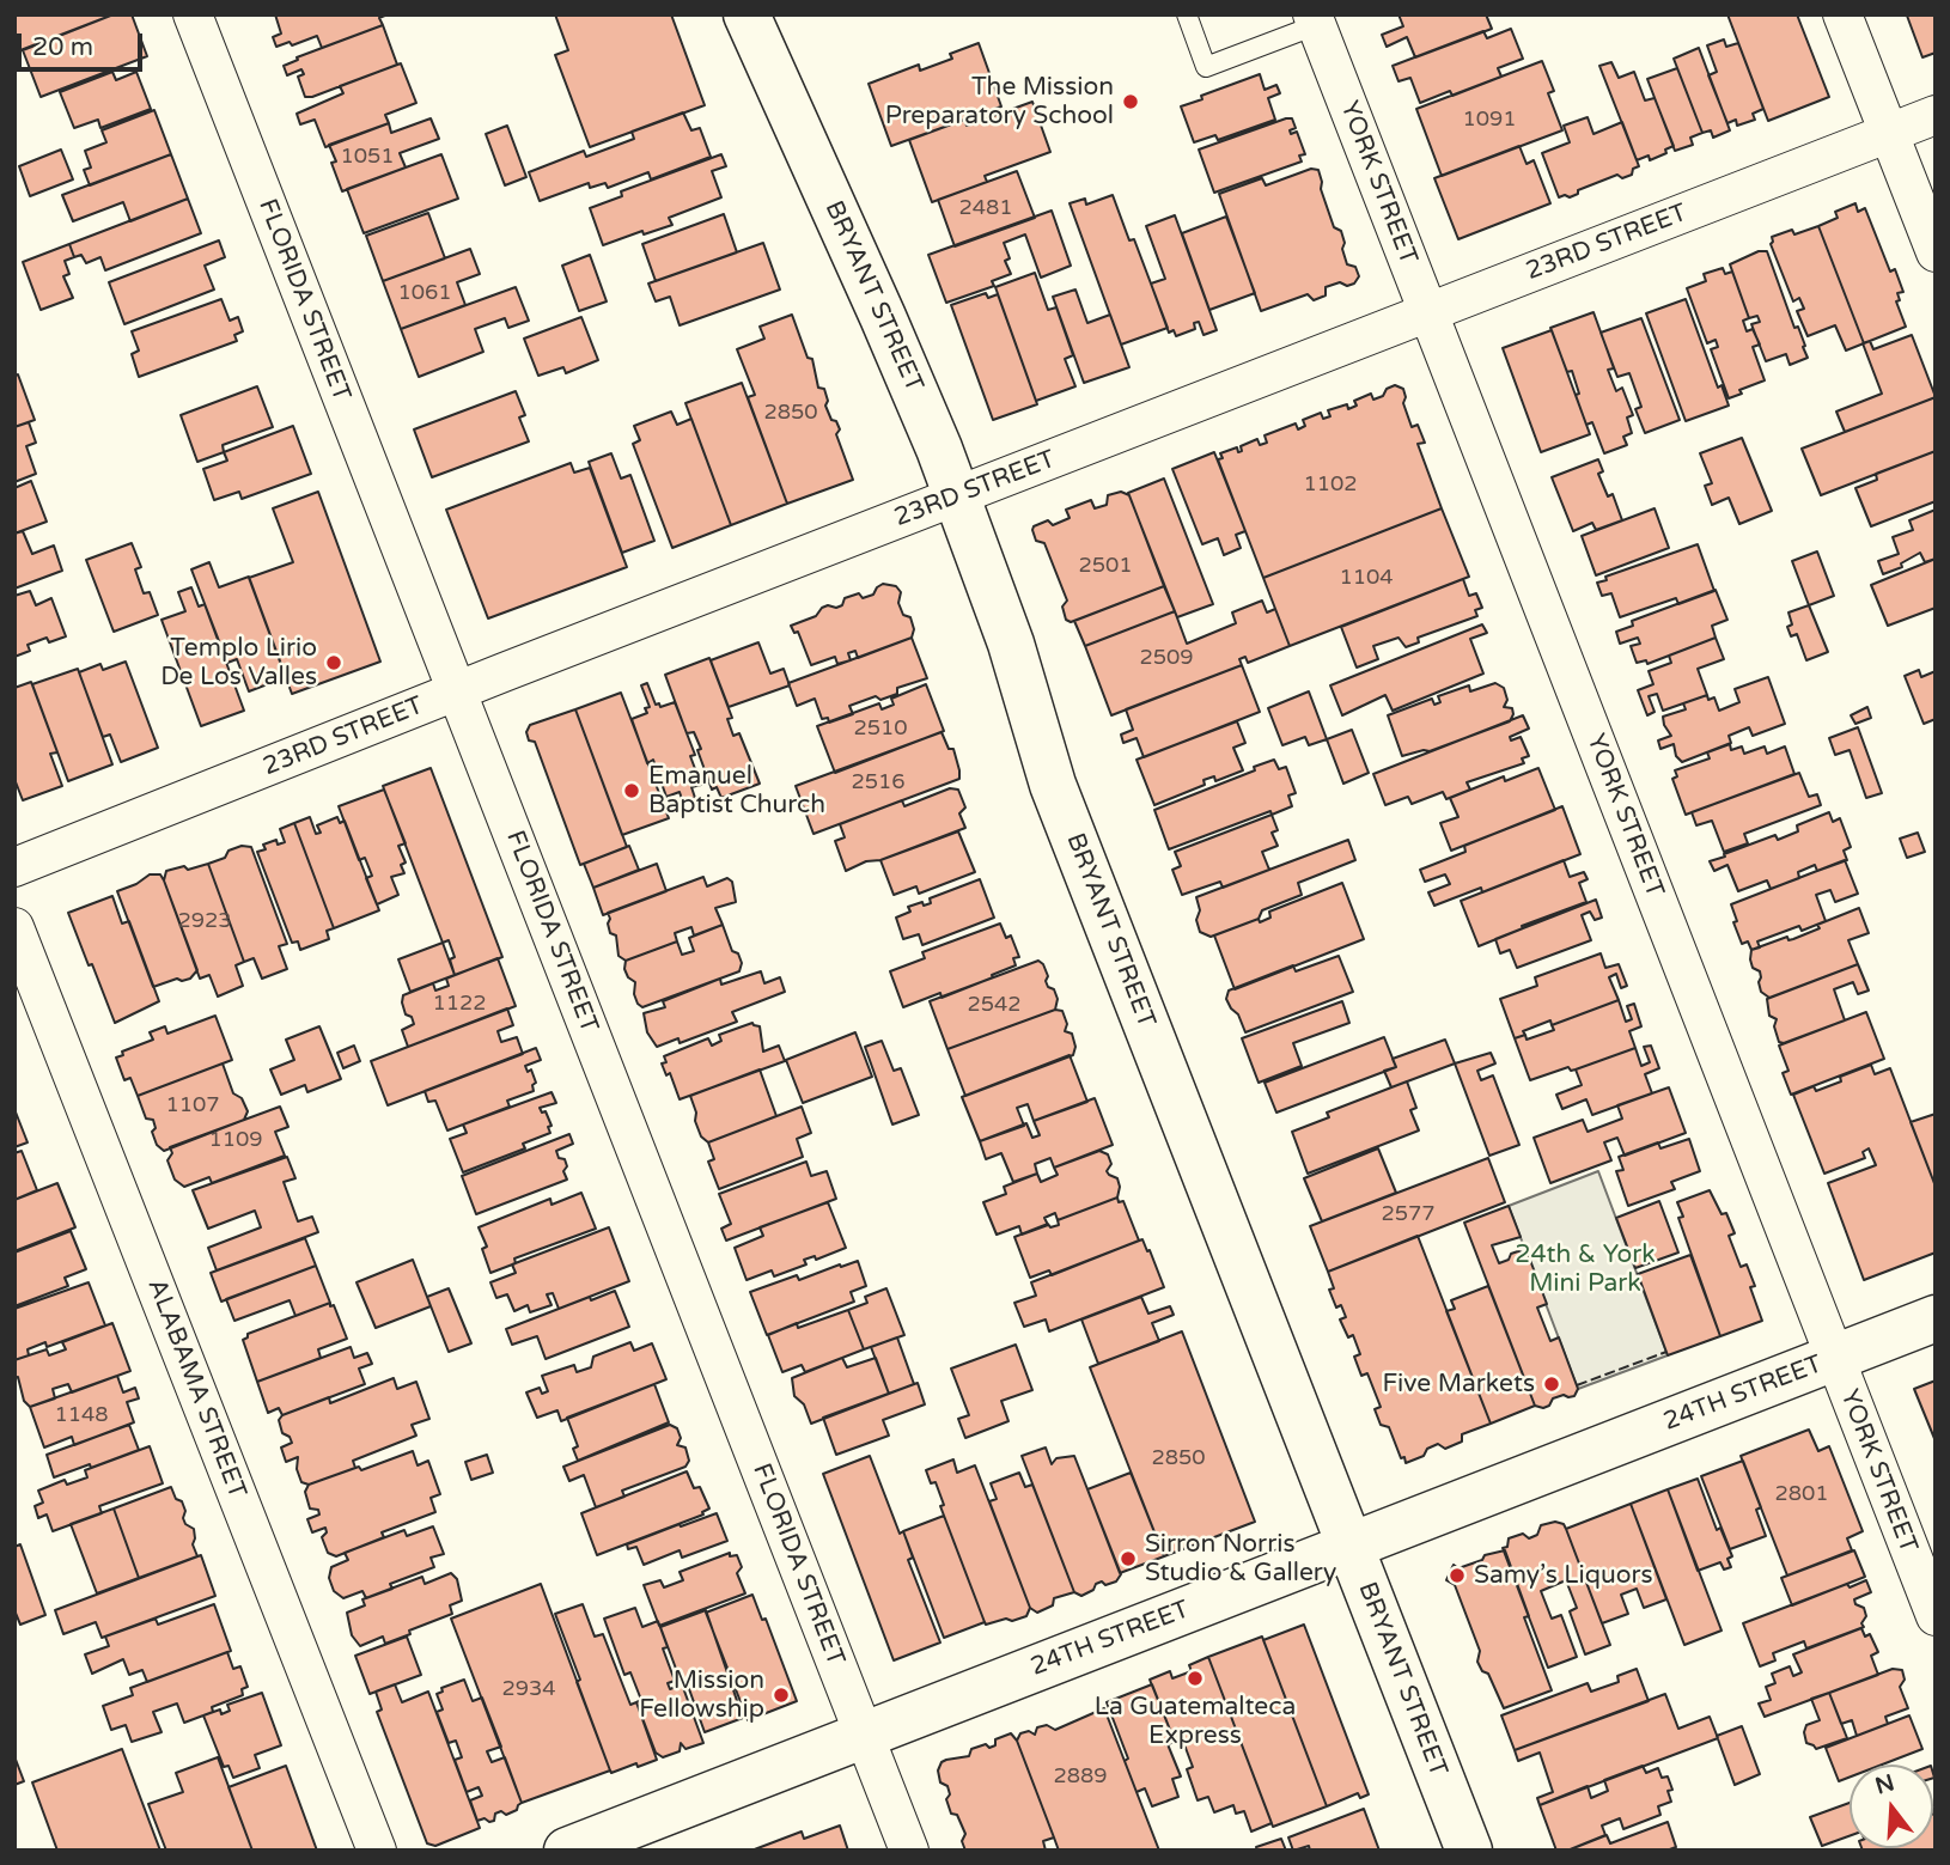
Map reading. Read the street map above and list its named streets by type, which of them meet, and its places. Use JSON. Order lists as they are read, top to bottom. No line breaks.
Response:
{"streets":{"street":["YORK STREET","23RD STREET","BRYANT STREET","FLORIDA STREET","ALABAMA STREET","24TH STREET"]},"crossings":[["YORK STREET","23RD STREET"],["YORK STREET","24TH STREET"],["23RD STREET","BRYANT STREET"],["23RD STREET","FLORIDA STREET"],["BRYANT STREET","24TH STREET"],["FLORIDA STREET","24TH STREET"]],"parks":["24th & York Mini Park"],"places":["The Mission Preparatory School","Templo Lirio De Los Valles","Emanuel Baptist Church","Five Markets","Sirron Norris Studio & Gallery","Samy’s Liquors","La Guatemalteca Express","Mission Fellowship"],"house_numbers":["1091","1051","2481","1061","2850","1102","2501","1104","2509","2510","2516","2923","1122","2542","1107","1109","2577","1148","2850","2801","2934","2889"],"scale_bar":"20 m","north":"top"}
